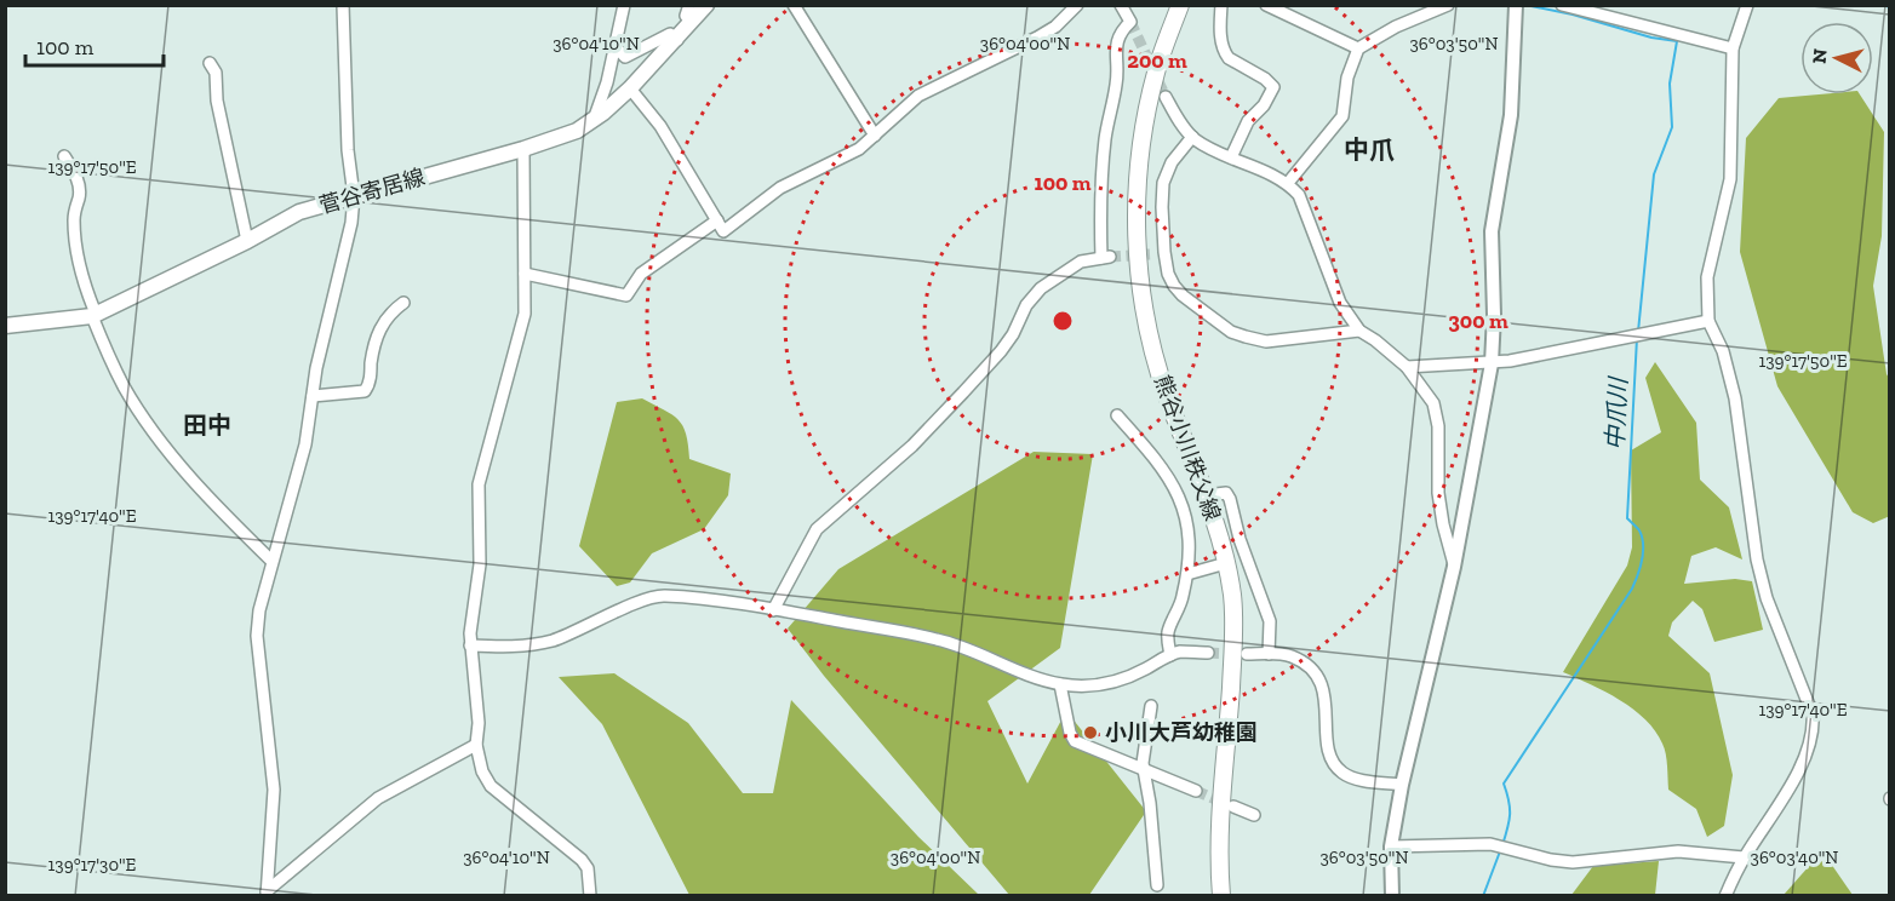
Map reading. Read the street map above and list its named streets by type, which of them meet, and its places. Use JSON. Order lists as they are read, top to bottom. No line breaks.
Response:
{"streets":{"main road":["菅谷寄居線","熊谷小川秩父線"]},"districts":["中爪","田中"],"water":["中爪川"],"places":["小川大芦幼稚園"],"scale_bar":"100 m","north":"left","coordinates":["36°04'10\"N","36°04'00\"N","36°03'50\"N","139°17'50\"E","139°17'40\"E","36°03'40\"N","139°17'30\"E"],"rings":["200 m","100 m","300 m"]}
